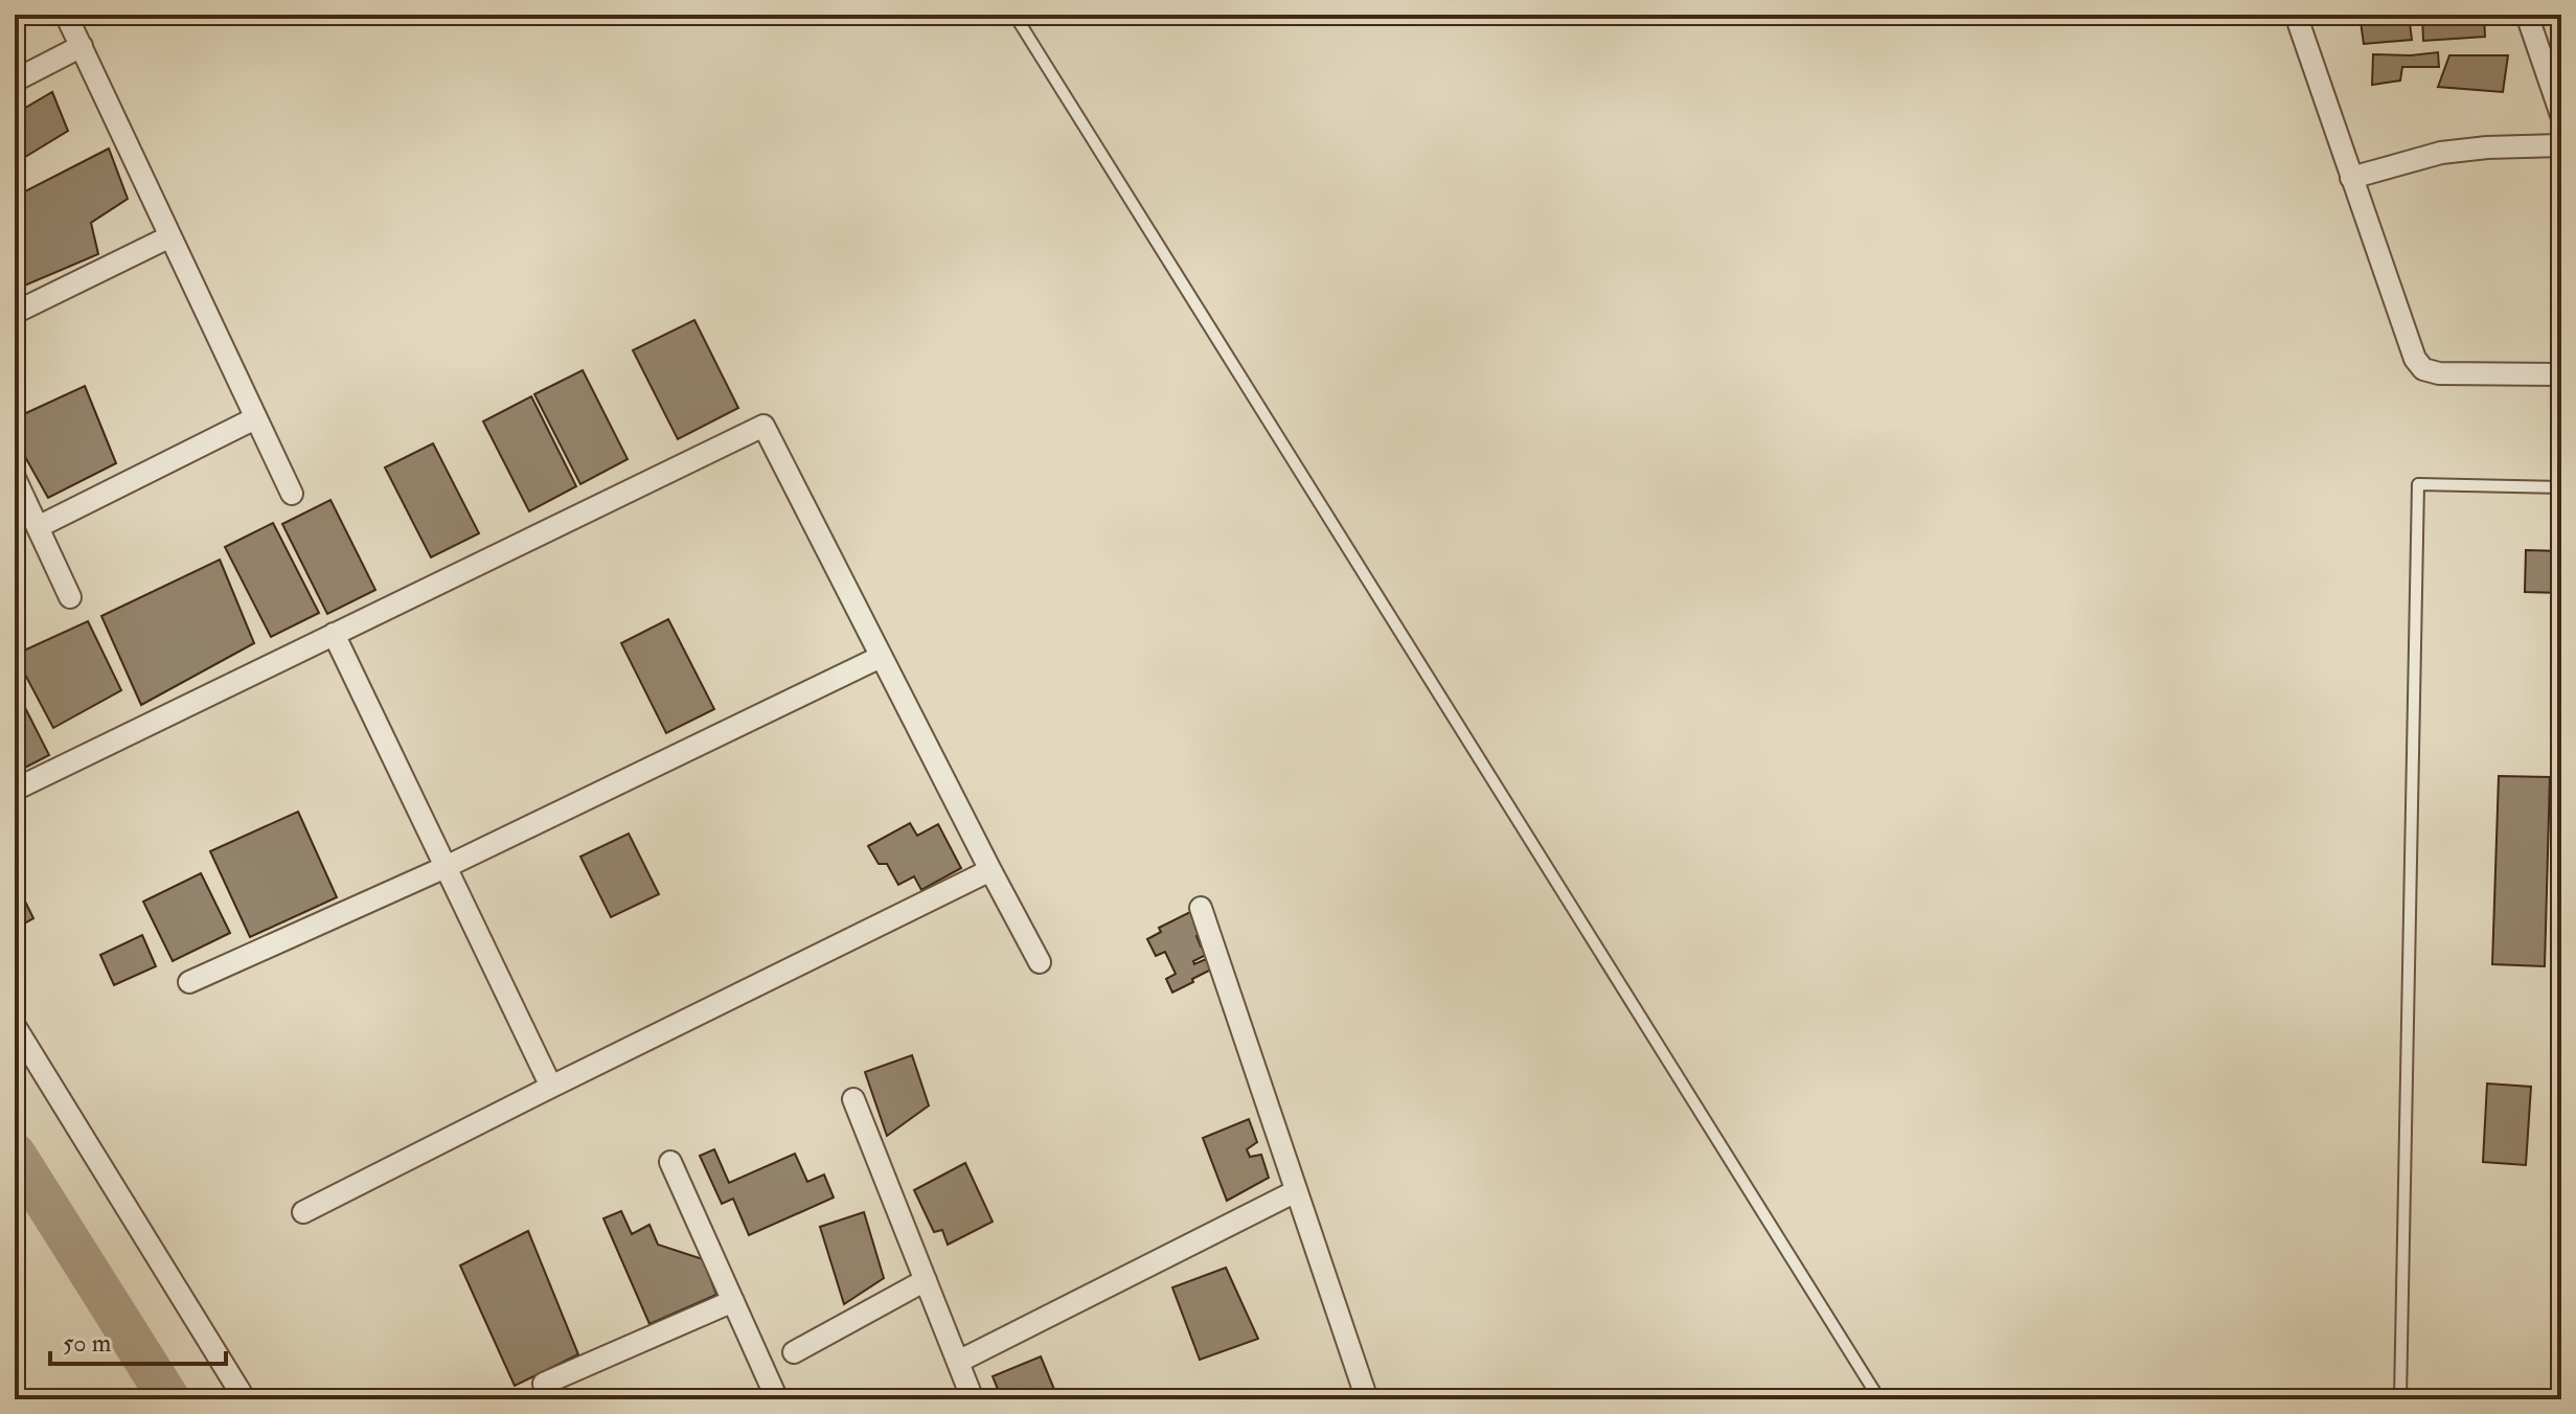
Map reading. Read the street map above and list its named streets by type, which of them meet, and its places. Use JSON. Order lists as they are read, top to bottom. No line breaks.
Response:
{"scale_bar":"50 m"}
